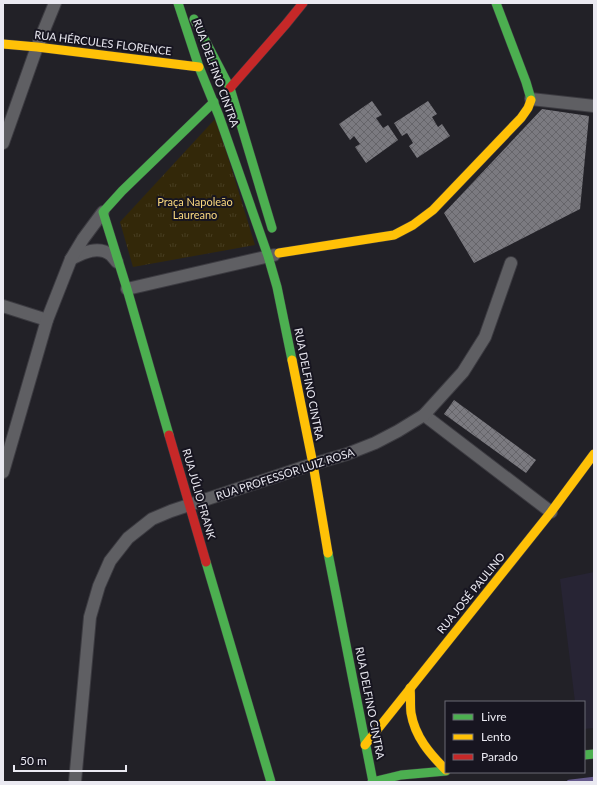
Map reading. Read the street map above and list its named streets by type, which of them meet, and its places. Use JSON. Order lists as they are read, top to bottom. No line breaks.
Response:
{"streets":{"main road":["RUA HÉRCULES FLORENCE","RUA DELFINO CINTRA","RUA JÚLIO FRANK","RUA JOSÉ PAULINO"],"street":["RUA PROFESSOR LUIZ ROSA"]},"crossings":[["RUA HÉRCULES FLORENCE","RUA DELFINO CINTRA"],["RUA DELFINO CINTRA","RUA PROFESSOR LUIZ ROSA"],["RUA DELFINO CINTRA","RUA JOSÉ PAULINO"],["RUA PROFESSOR LUIZ ROSA","RUA JÚLIO FRANK"]],"parks":["Praça Napoleão Laureano"],"legend":["Livre","Lento","Parado"],"scale_bar":"50 m"}
